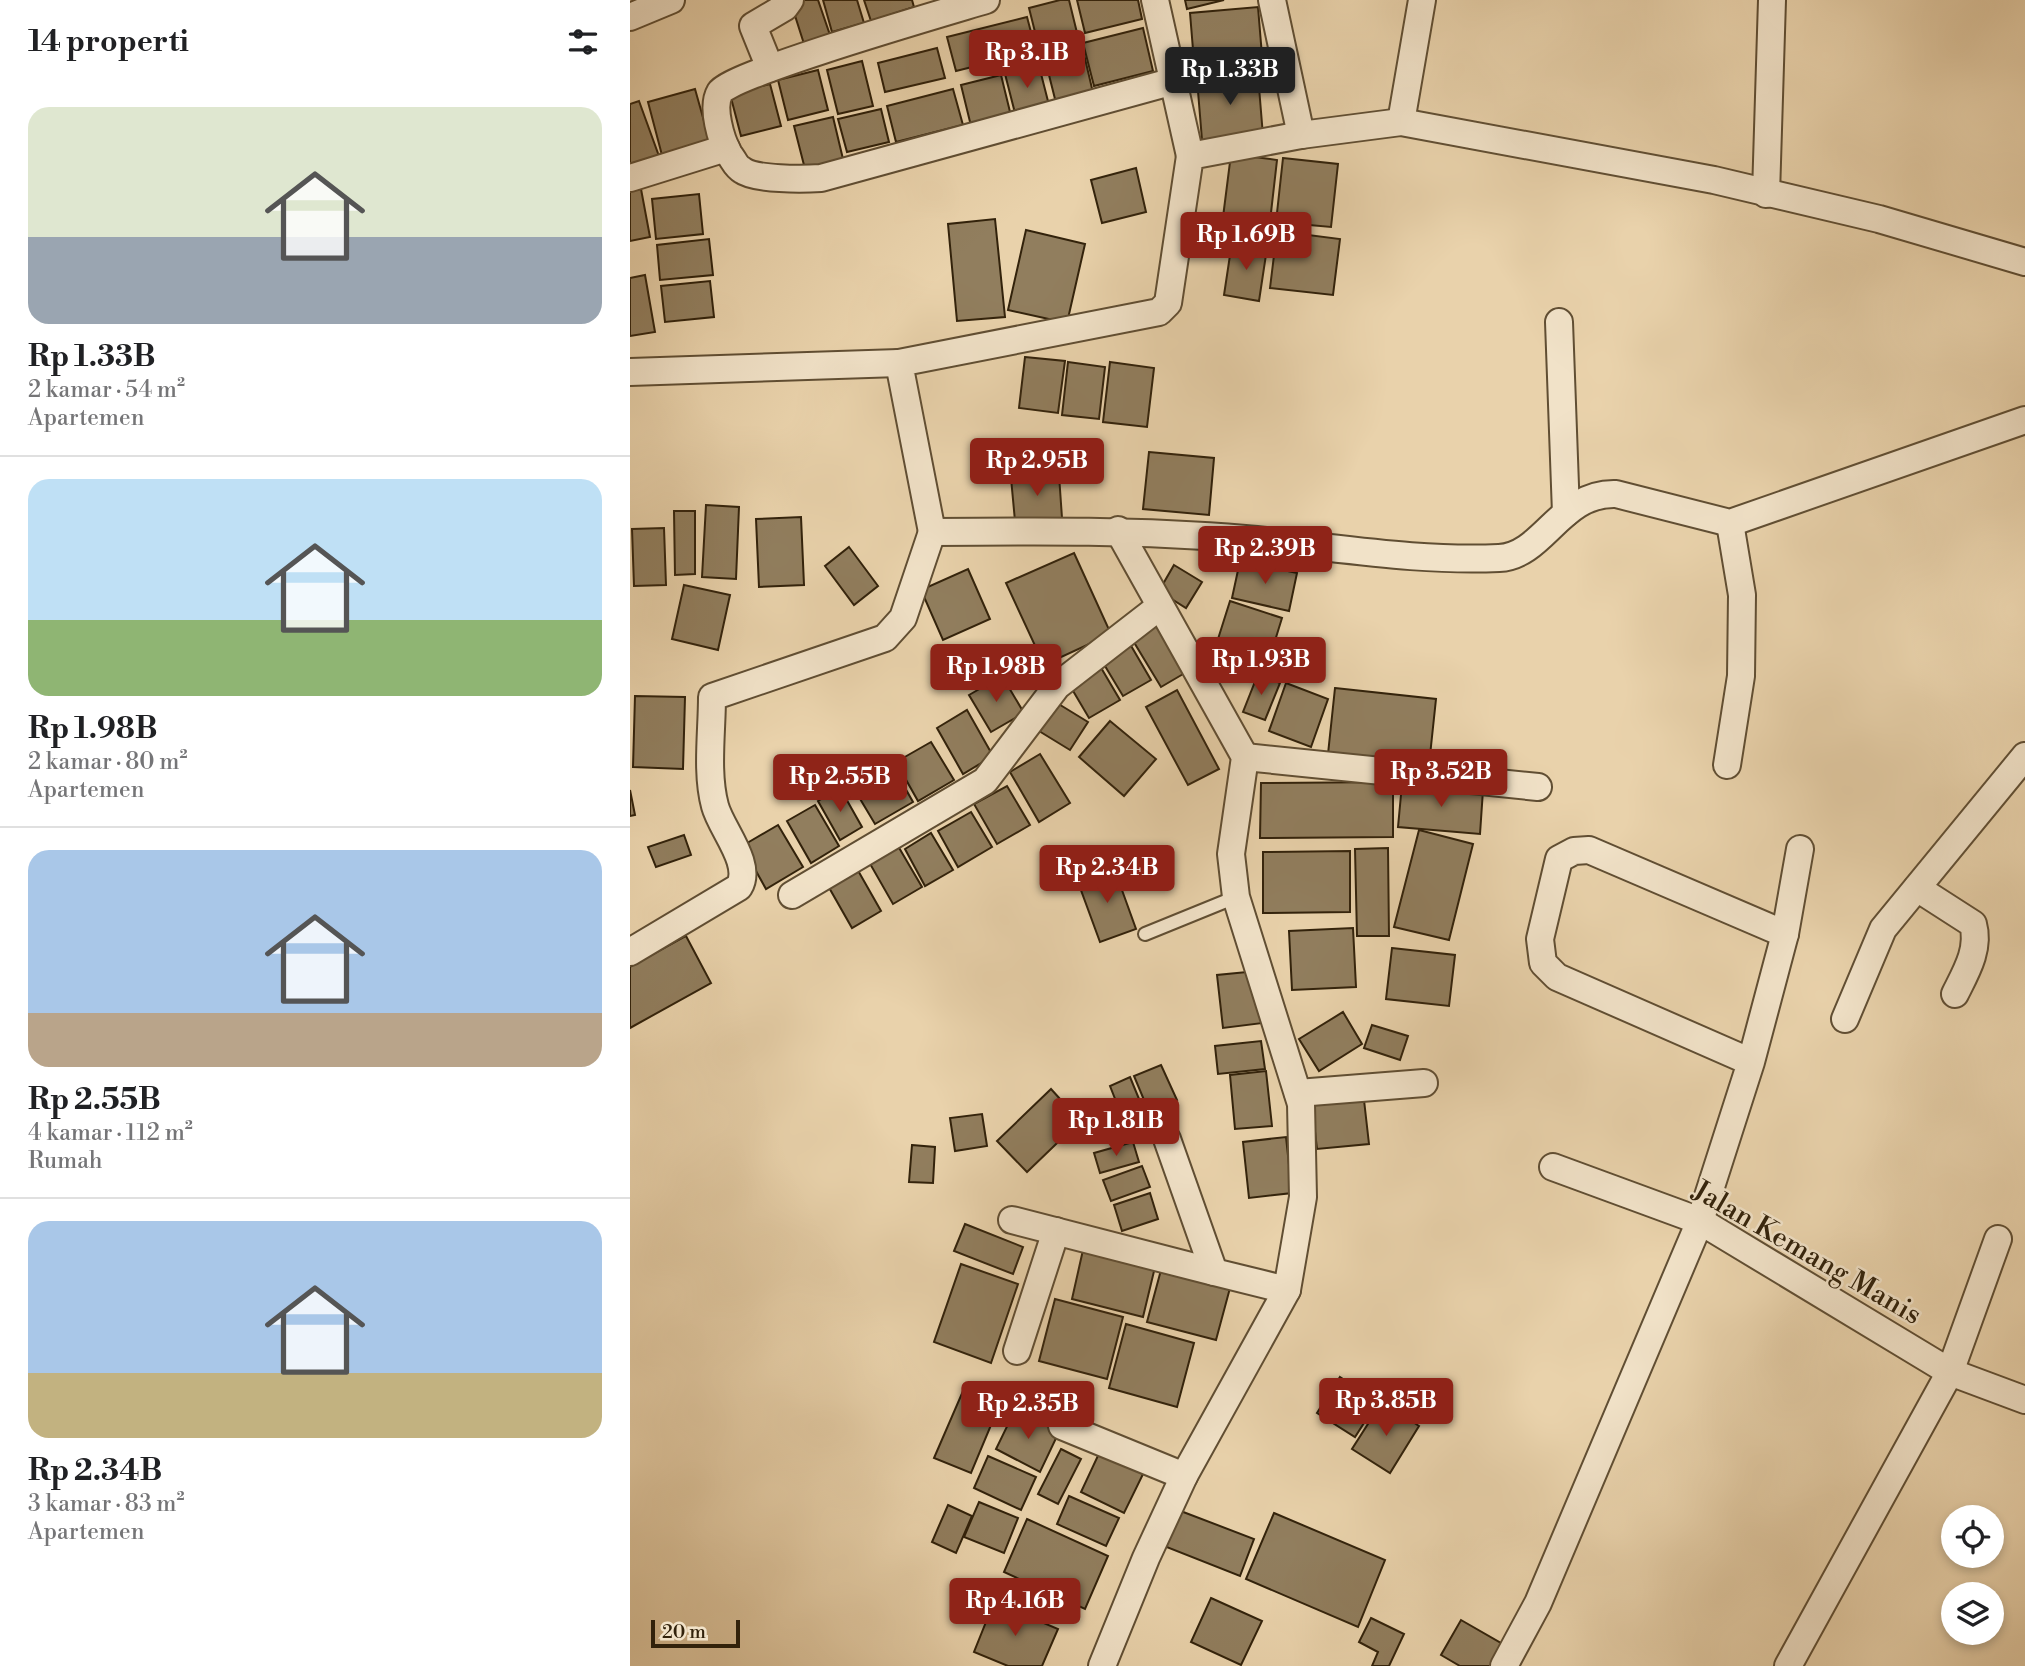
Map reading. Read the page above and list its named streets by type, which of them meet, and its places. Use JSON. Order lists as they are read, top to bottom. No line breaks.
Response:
{"streets":{"street":["Jalan Kemang Manis"]},"scale_bar":"20 m","page":{"heading":"14 properti","price":["Rp 3.1B","Rp 1.33B","Rp 1.69B","Rp 2.95B","Rp 2.39B","Rp 1.93B","Rp 1.98B","Rp 3.52B","Rp 2.55B","Rp 2.34B","Rp 1.81B","Rp 3.85B","Rp 2.35B","Rp 4.16B"],"list":[{"name":"Rp 1.33B","note":"2 kamar · 54 m² · Apartemen"},{"name":"Rp 1.98B","note":"2 kamar · 80 m² · Apartemen"},{"name":"Rp 2.55B","note":"4 kamar · 112 m² · Rumah"},{"name":"Rp 2.34B","note":"3 kamar · 83 m² · Apartemen"}],"scale":"20 m"}}
